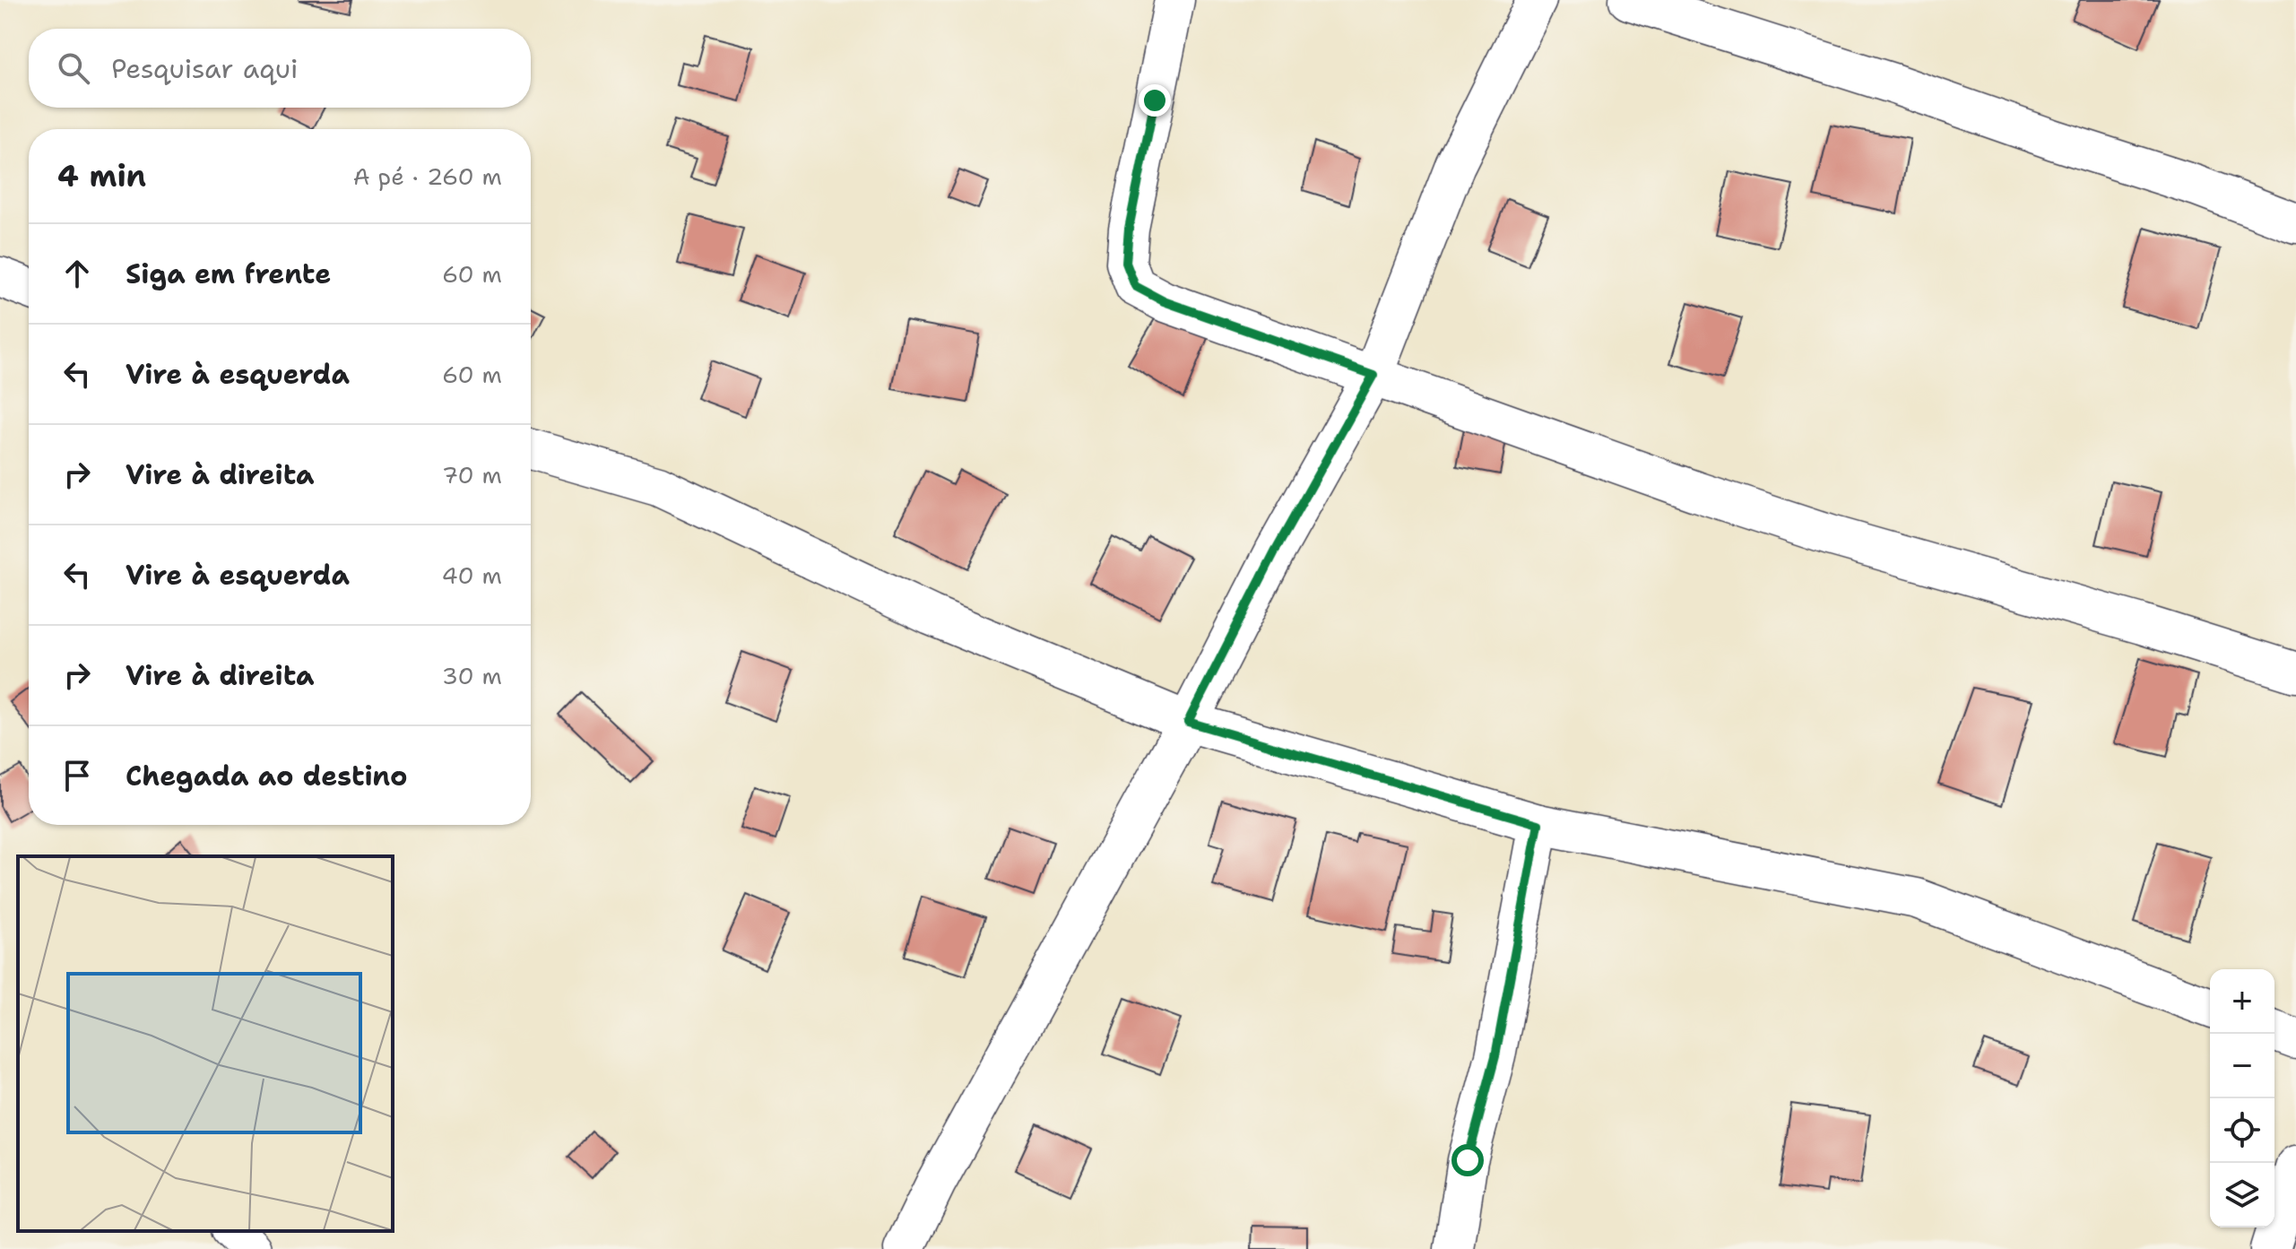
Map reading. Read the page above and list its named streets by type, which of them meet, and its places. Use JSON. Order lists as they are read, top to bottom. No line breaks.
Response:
{"page":{"search":"Pesquisar aqui","heading":["4 min","A pé · 260 m"],"list":[["Siga em frente","60 m"],["Vire à esquerda","60 m"],["Vire à direita","70 m"],["Vire à esquerda","40 m"],["Vire à direita","30 m"],"Chegada ao destino"],"map_buttons":["+","−"]}}
